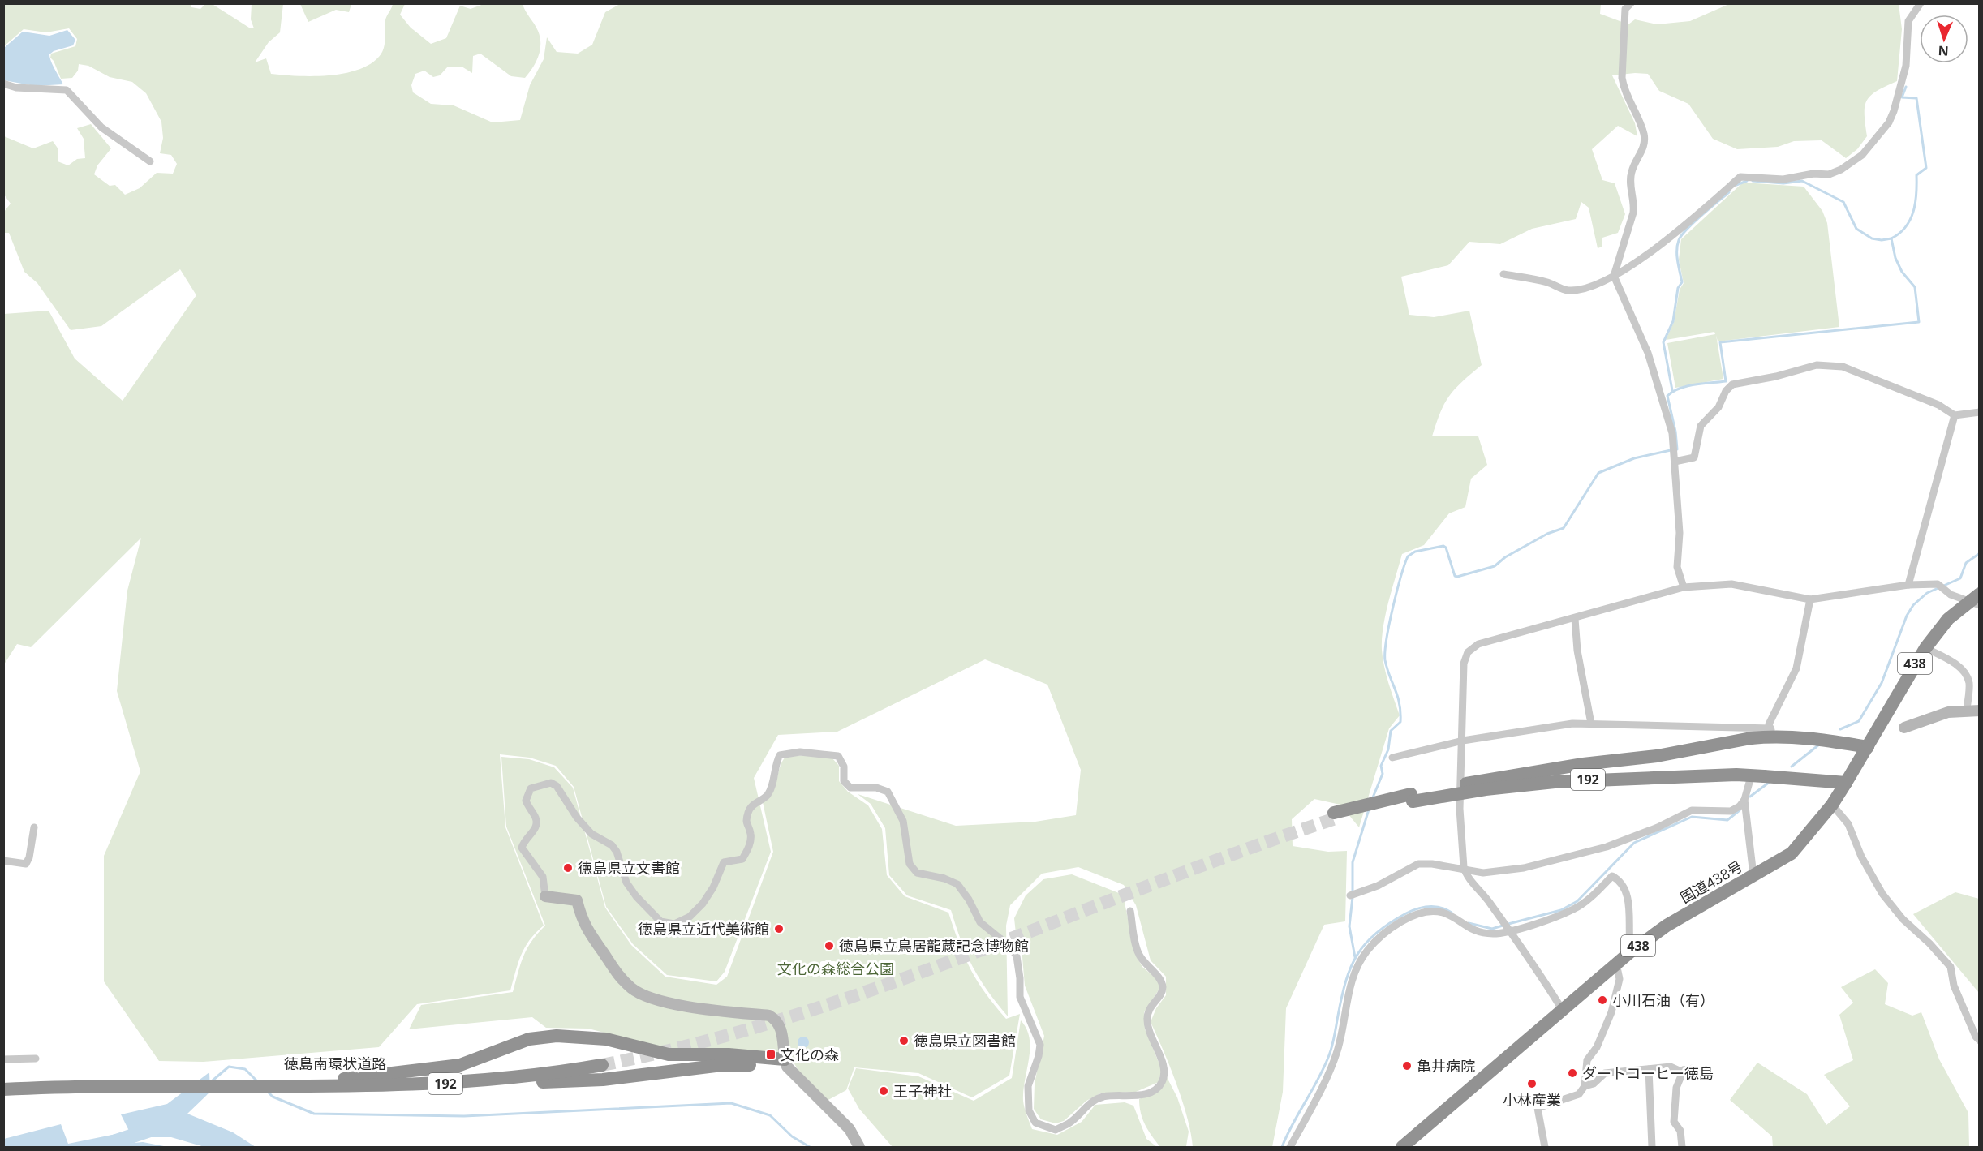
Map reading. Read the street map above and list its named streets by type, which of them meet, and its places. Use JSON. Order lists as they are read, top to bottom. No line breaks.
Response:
{"streets":{"highway":["438","192","国道438号","徳島南環状道路"]},"crossings":[["192","国道438号"],["192","徳島南環状道路"]],"parks":["文化の森総合公園"],"places":{"other":["徳島県立文書館","徳島県立近代美術館","徳島県立鳥居龍蔵記念博物館","小川石油（有）","徳島県立図書館","亀井病院","ダートコーヒー徳島","小林産業","王子神社"],"transit":["文化の森"]},"north":"bottom"}
